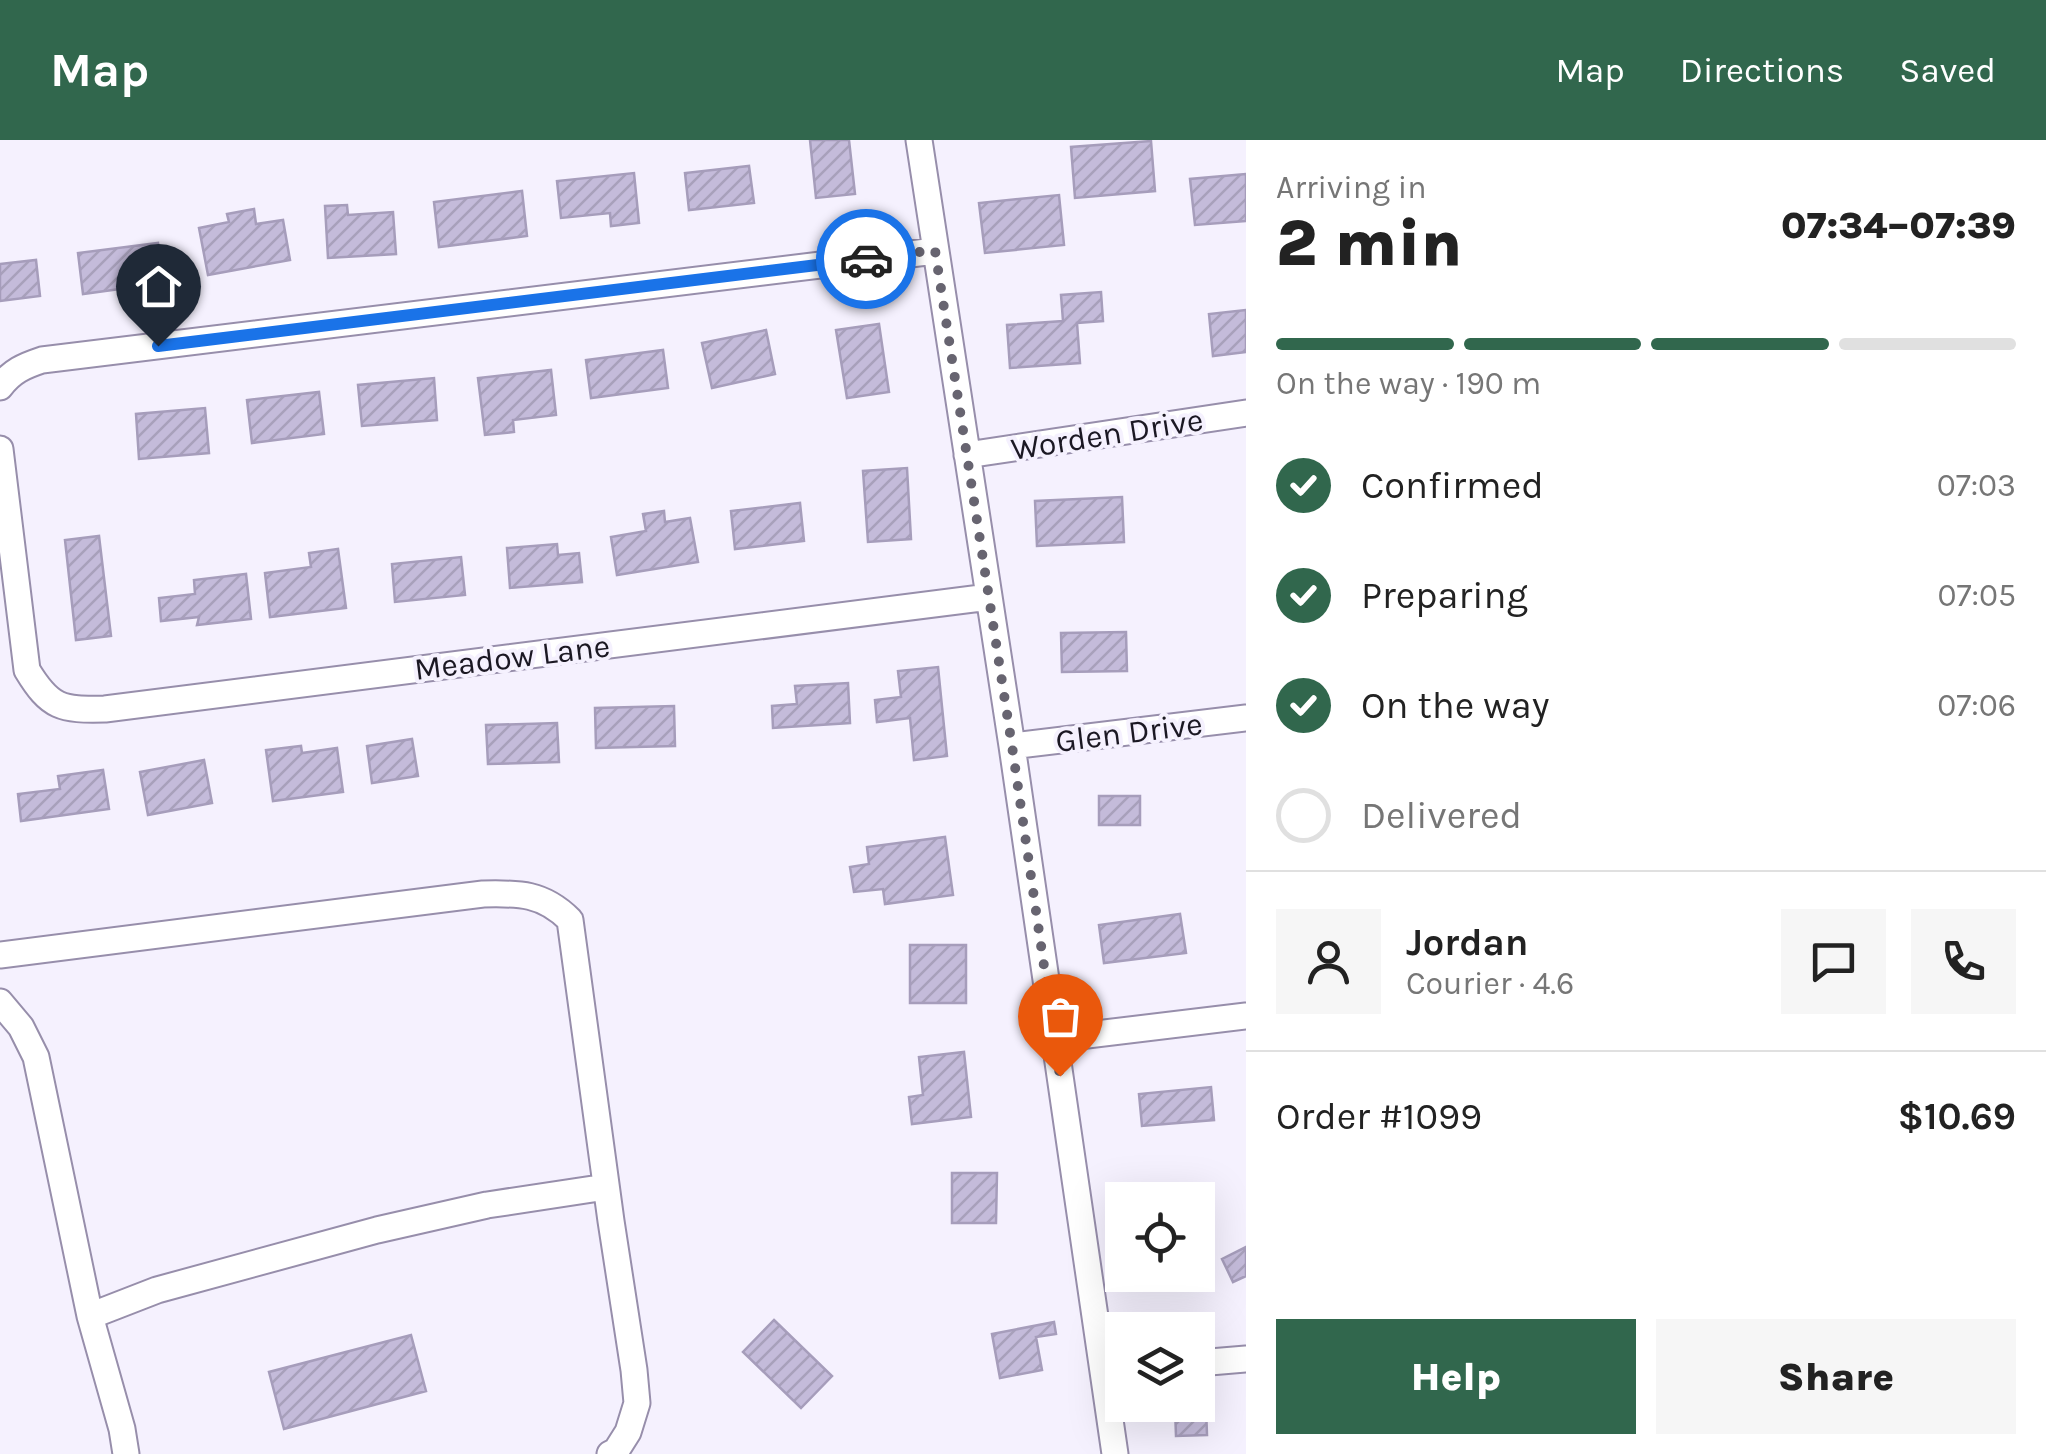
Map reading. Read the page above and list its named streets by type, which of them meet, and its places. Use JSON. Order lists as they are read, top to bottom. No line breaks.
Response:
{"streets":{"street":["Worden Drive","Meadow Lane","Glen Drive"]},"page":{"header":"Map","nav":["Map","Directions","Saved"],"heading":["2 min","Arriving in","07:34–07:39"],"panel":["Jordan","Courier · 4.6","Order #1099","$10.69"],"bar":"On the way · 190 m","list":[["Confirmed","07:03"],["Preparing","07:05"],["On the way","07:06"],"Delivered"],"buttons":["Help","Share"]}}
